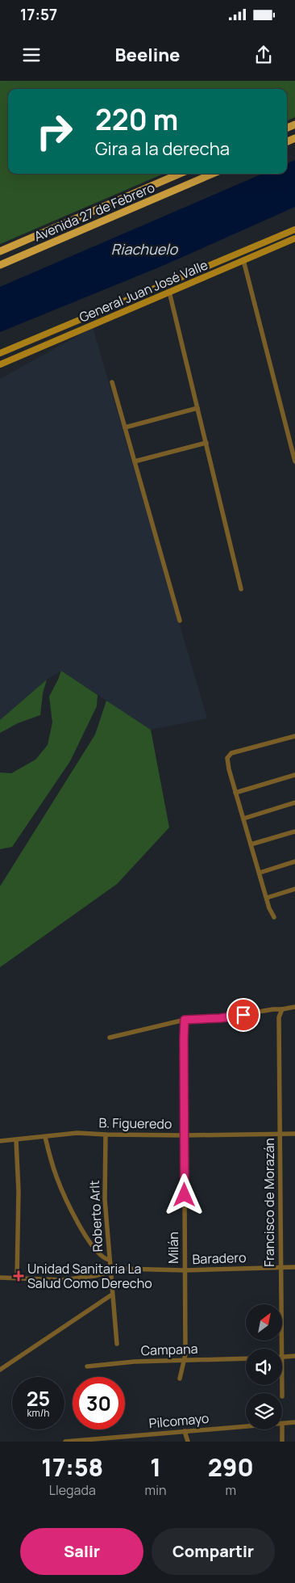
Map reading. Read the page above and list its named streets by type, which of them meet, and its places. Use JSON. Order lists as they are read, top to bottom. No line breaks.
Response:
{"streets":{"main road":["Avenida 27 de Febrero","General Juan José Valle"],"street":["B. Figueredo","Francisco de Morazán","Roberto Arlt","Milán","Baradero","Campana","Pilcomayo"]},"crossings":[["B. Figueredo","Francisco de Morazán"],["B. Figueredo","Roberto Arlt"],["B. Figueredo","Milán"],["Francisco de Morazán","Baradero"],["Roberto Arlt","Baradero"],["Milán","Baradero"],["Milán","Campana"]],"water":["Riachuelo"],"places":{"health":["Unidad Sanitaria La Salud Como Derecho"]},"north":"top right","page":{"status":"17:57","header":"Beeline","turn":["220 m","Gira a la derecha"],"speed":"25 km/h","limit":"30","eta":["17:58","Llegada","1","min","290","m"],"buttons":["Salir","Compartir"]}}
